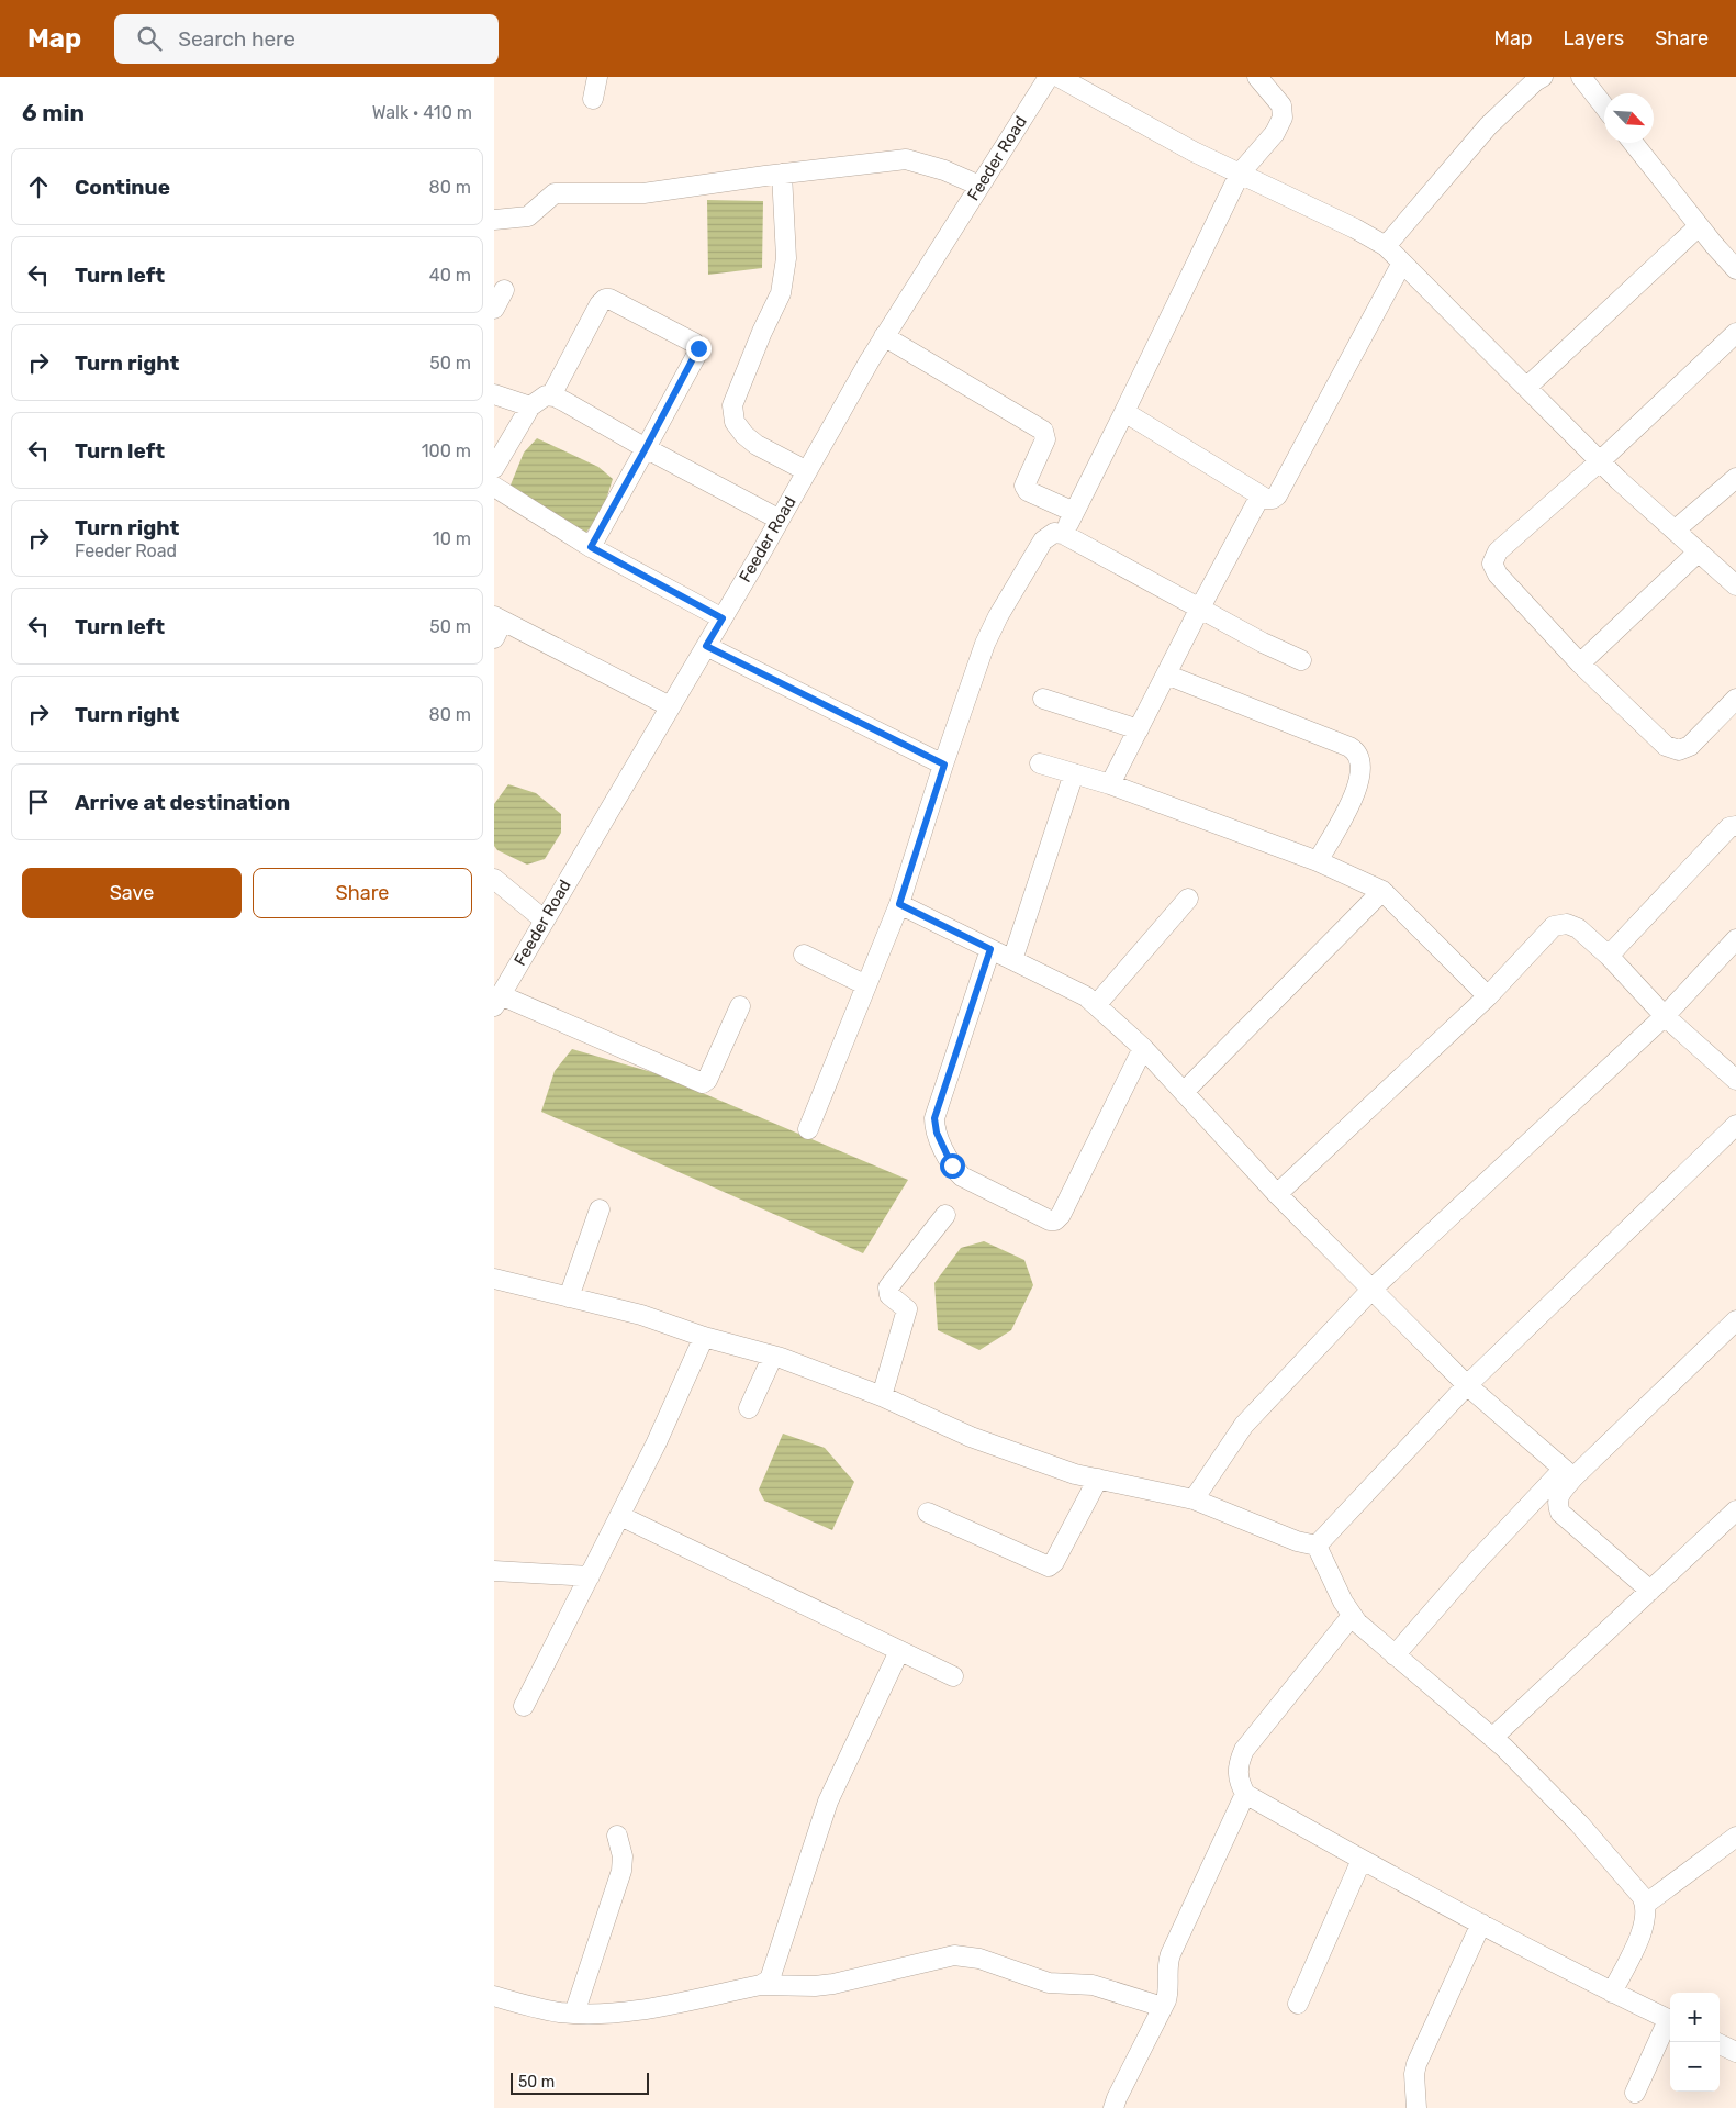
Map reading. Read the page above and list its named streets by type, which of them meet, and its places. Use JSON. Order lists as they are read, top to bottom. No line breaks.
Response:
{"streets":{"street":["Feeder Road"]},"scale_bar":"50 m","north":"bottom right","page":{"header":"Map","search":"Search here","nav":["Map","Layers","Share"],"heading":["6 min","Walk · 410 m"],"list":[["Continue","80 m"],["Turn left","40 m"],["Turn right","50 m"],["Turn left","100 m"],["Turn right","Feeder Road","10 m"],["Turn left","50 m"],["Turn right","80 m"],"Arrive at destination"],"buttons":["Save","Share"],"map_buttons":["+","−"],"scale":"50 m"}}
